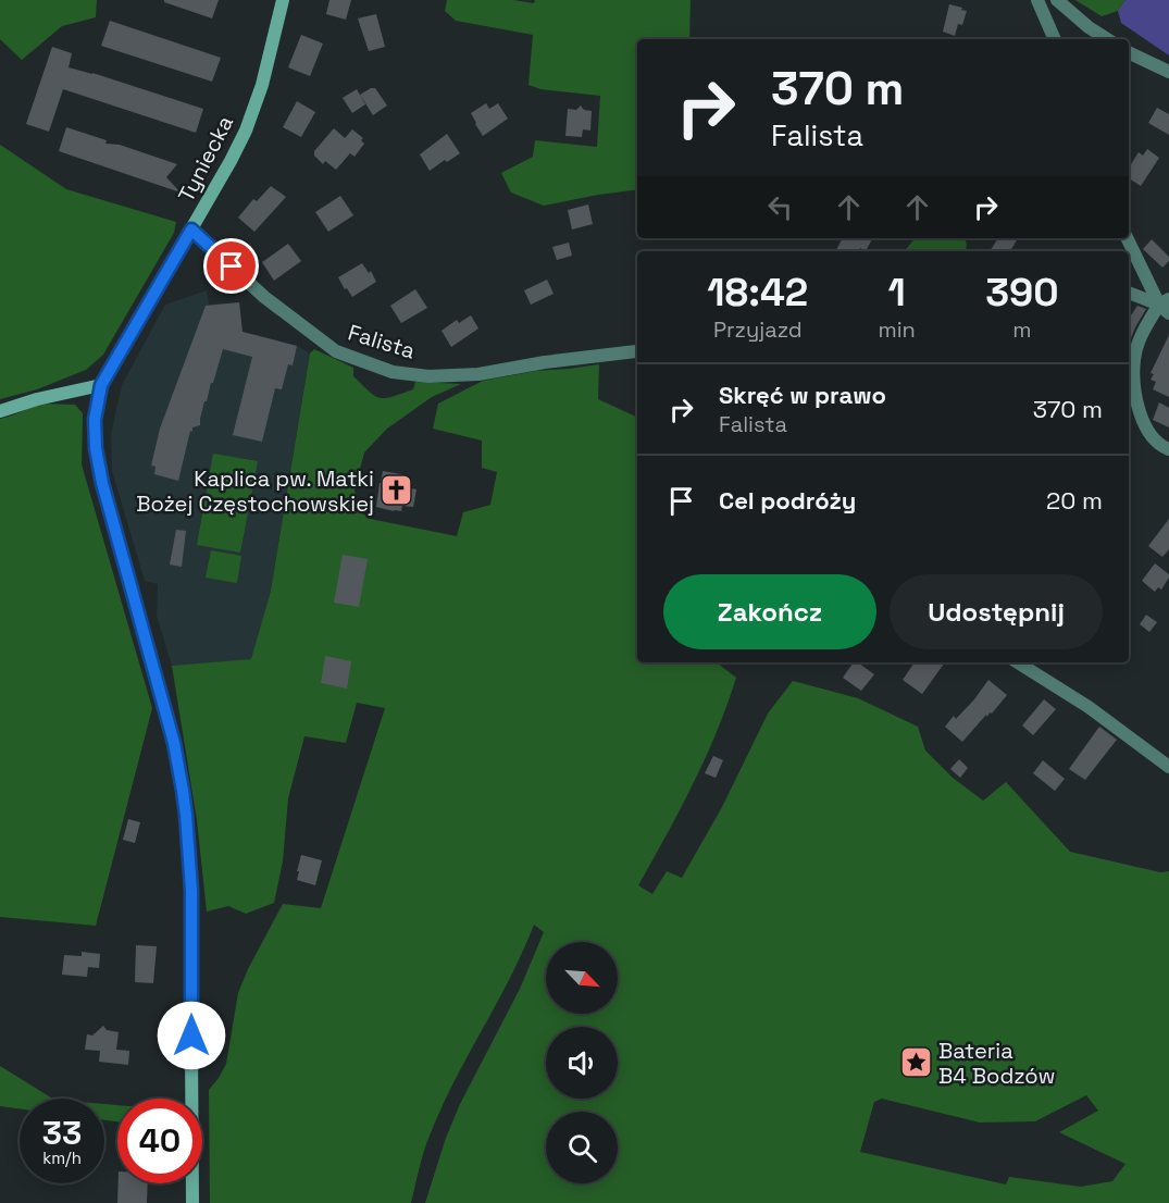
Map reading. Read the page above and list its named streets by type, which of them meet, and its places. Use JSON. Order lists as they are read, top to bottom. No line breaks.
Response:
{"streets":{"street":["Tyniecka","Falista"]},"crossings":[["Tyniecka","Falista"]],"places":{"church":["Kaplica pw. Matki Bożej Częstochowskiej"],"place":["Bateria B4 Bodzów"]},"north":"bottom right","page":{"turn":["370 m","Falista"],"eta":["18:42","Przyjazd","1","min","390","m"],"list":[{"name":"Skręć w prawo","note":"Falista","value":"370 m"},{"name":"Cel podróży","value":"20 m"}],"buttons":["Zakończ","Udostępnij"],"speed":"33 km/h","limit":"40"}}
